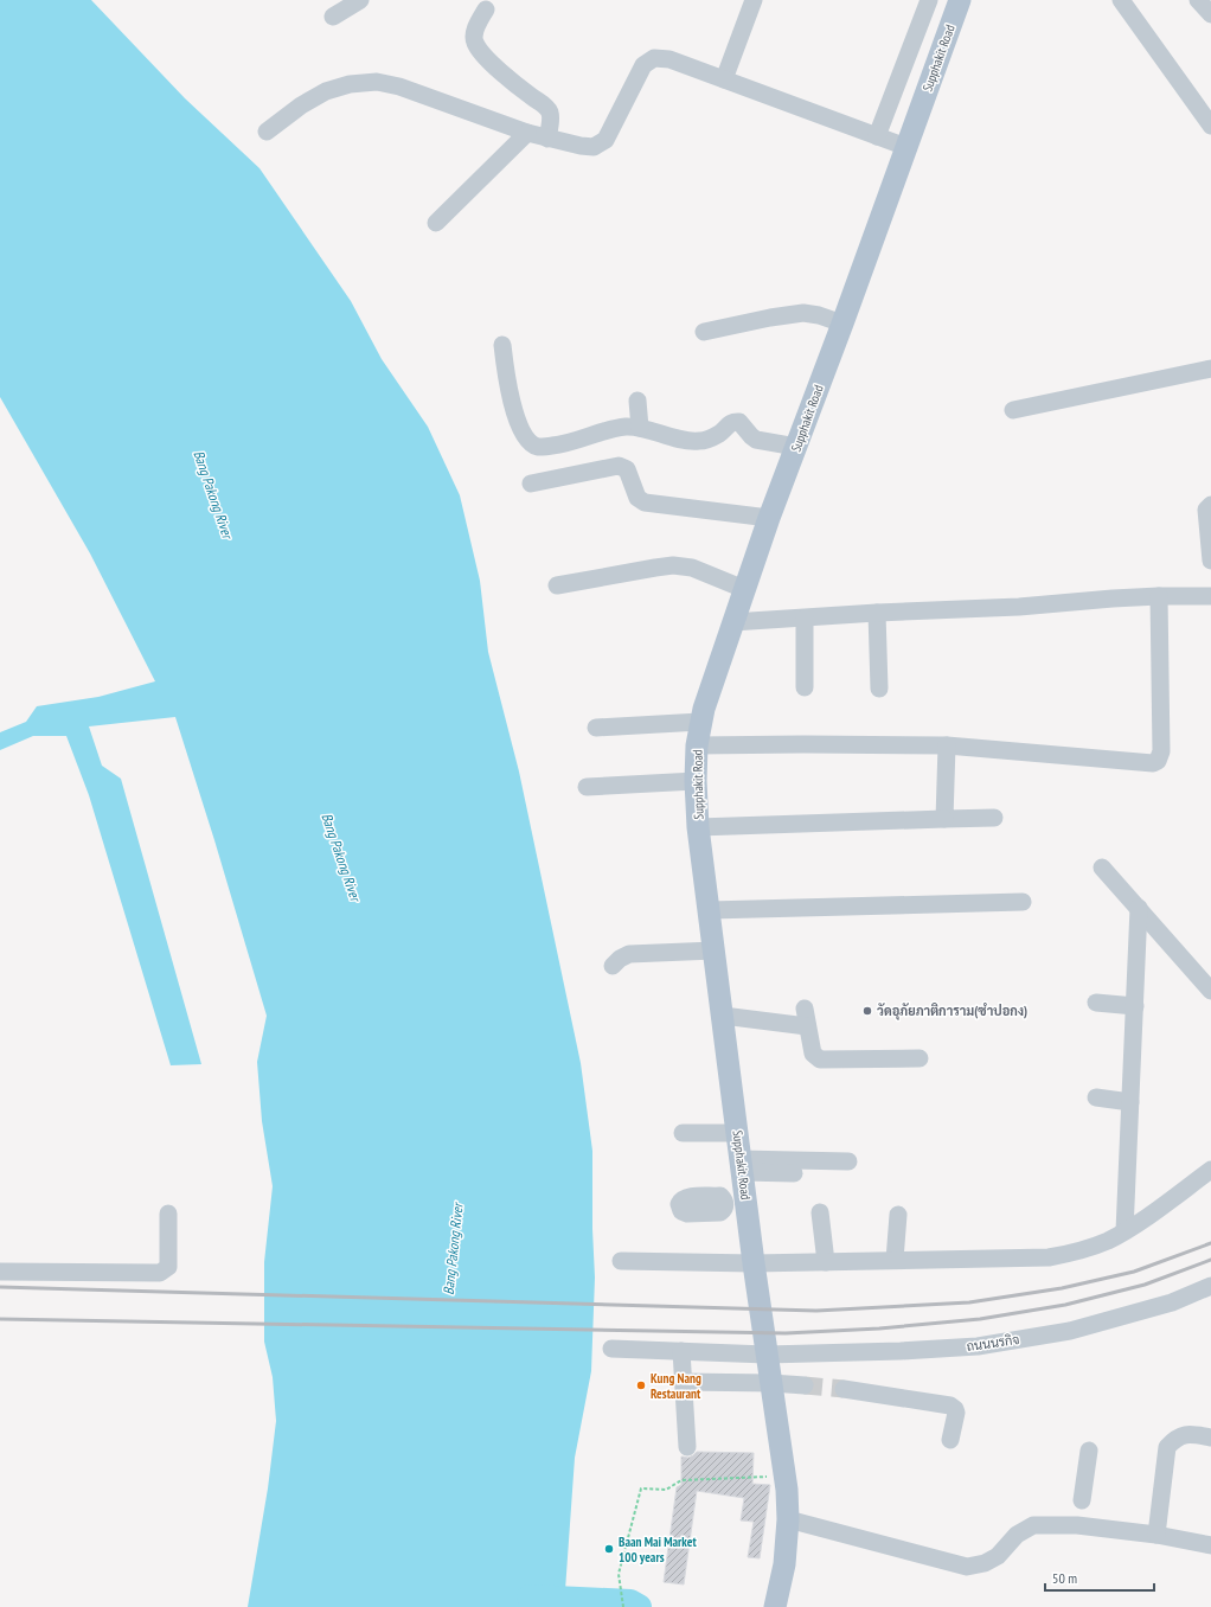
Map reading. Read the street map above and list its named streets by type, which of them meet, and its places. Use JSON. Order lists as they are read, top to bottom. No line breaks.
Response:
{"streets":{"main road":["Supphakit Road"],"street":["ถนนนรกิจ"]},"crossings":[["Supphakit Road","ถนนนรกิจ"]],"water":["Bang Pakong River"],"places":["วัดอุภัยภาติการาม(ซำปอกง)","Kung Nang Restaurant","Baan Mai Market 100 years"],"scale_bar":"50 m"}
